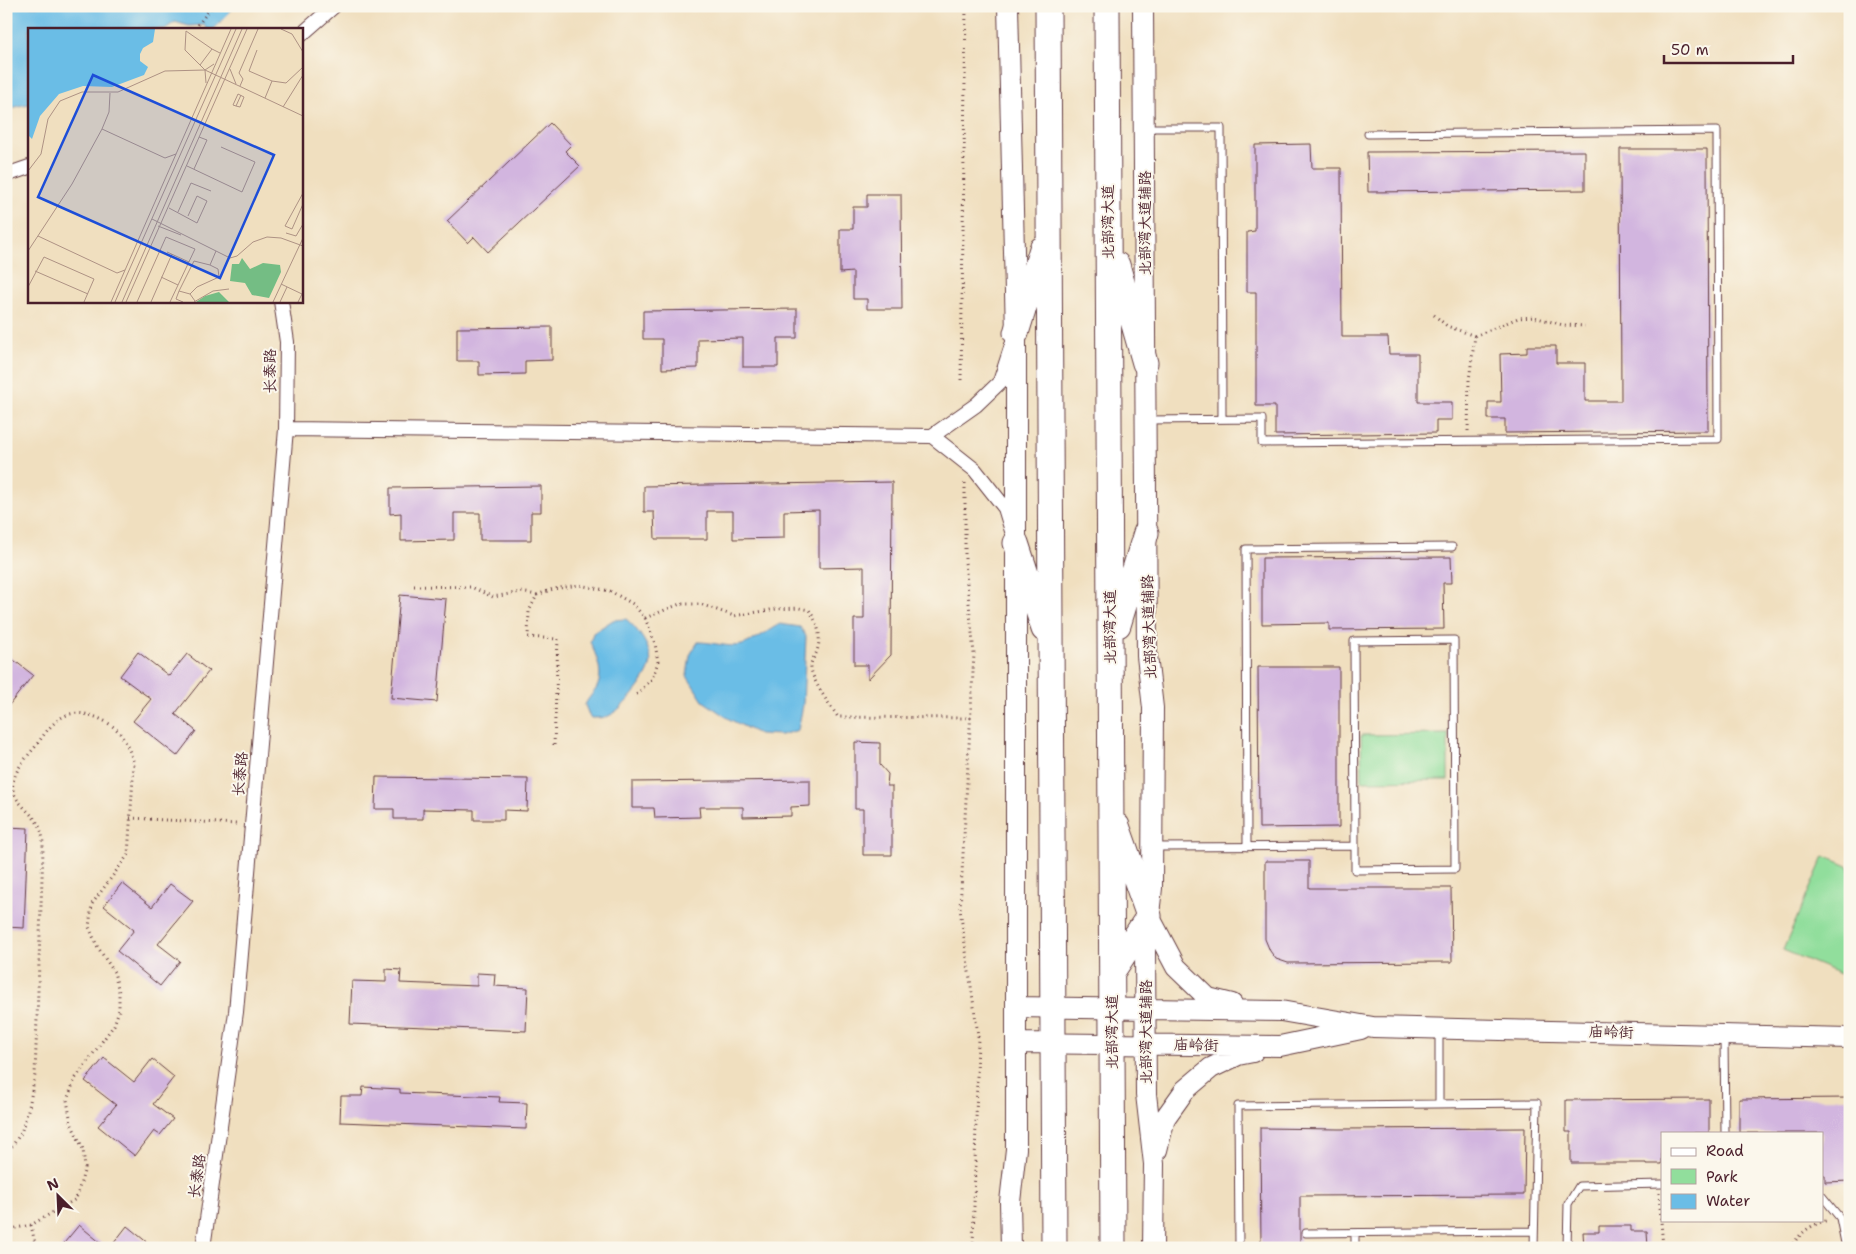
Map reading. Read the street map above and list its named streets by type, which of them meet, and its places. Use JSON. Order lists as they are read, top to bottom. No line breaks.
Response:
{"streets":{"highway":["北部湾大道"],"main road":["北部湾大道辅路","庙岭街"],"street":["长泰路"]},"crossings":[["北部湾大道","庙岭街"],["北部湾大道辅路","庙岭街"]],"legend":["Road","Park","Water"],"scale_bar":"50 m","north":"top left"}
